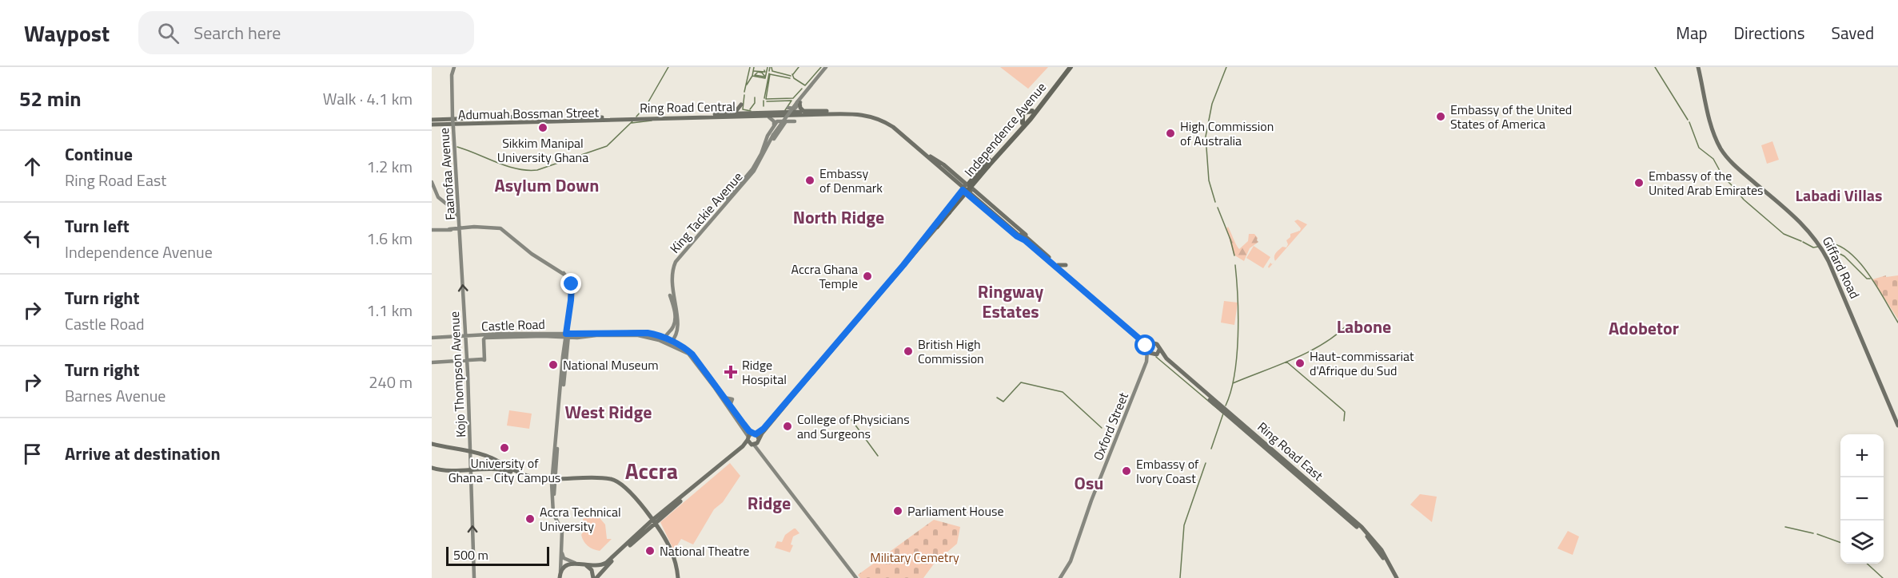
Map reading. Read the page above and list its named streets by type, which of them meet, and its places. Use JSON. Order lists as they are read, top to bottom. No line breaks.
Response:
{"streets":{"highway":["Independence Avenue"],"main road":["Ring Road Central","Adumuah Bossman Street","Faanofaa Avenue","King Tackie Avenue","Giffard Road","Castle Road","Kojo Thompson Avenue","Oxford Street","Ring Road East"]},"crossings":[["Ring Road Central","Adumuah Bossman Street"],["Ring Road Central","Independence Avenue"],["Faanofaa Avenue","Kojo Thompson Avenue"],["Castle Road","Kojo Thompson Avenue"],["Oxford Street","Ring Road East"]],"one_way":["Kojo Thompson Avenue"],"districts":["Asylum Down","Labadi Villas","North Ridge","Ringway Estates","Labone","Adobetor","West Ridge","Accra","Osu","Ridge"],"parks":["Military Cemetry"],"places":{"other":["Embassy of the United States of America","Sikkim Manipal University Ghana","High Commission of Australia","Embassy of Denmark","Embassy of the United Arab Emirates","Accra Ghana Temple","British High Commission","Haut-commissariat d'Afrique du Sud","National Museum","College of Physicians and Surgeons","University of Ghana - City Campus","Embassy of Ivory Coast","Parliament House","Accra Technical University","National Theatre"],"health":["Ridge Hospital"]},"scale_bar":"500 m","page":{"header":"Waypost","search":"Search here","nav":["Map","Directions","Saved"],"heading":["52 min","Walk · 4.1 km"],"list":[["Continue","Ring Road East","1.2 km"],["Turn left","Independence Avenue","1.6 km"],["Turn right","Castle Road","1.1 km"],["Turn right","Barnes Avenue","240 m"],"Arrive at destination"],"map_buttons":["+","−"],"scale":"500 m"}}
